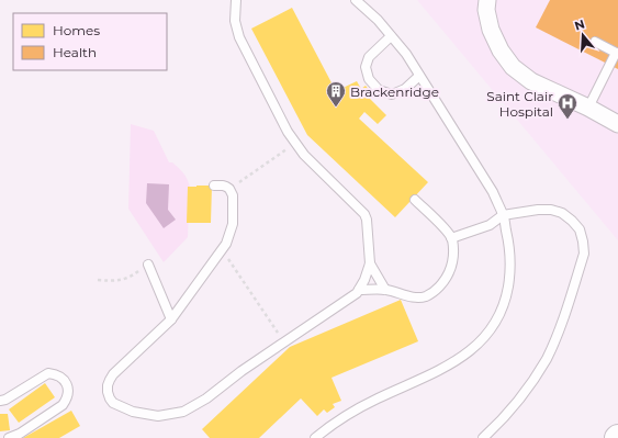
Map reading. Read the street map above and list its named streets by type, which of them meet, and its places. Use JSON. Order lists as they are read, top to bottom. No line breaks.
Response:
{"places":{"building":["Brackenridge"],"hospital":["Saint Clair Hospital"]},"legend":["Homes","Health"],"north":"top"}
